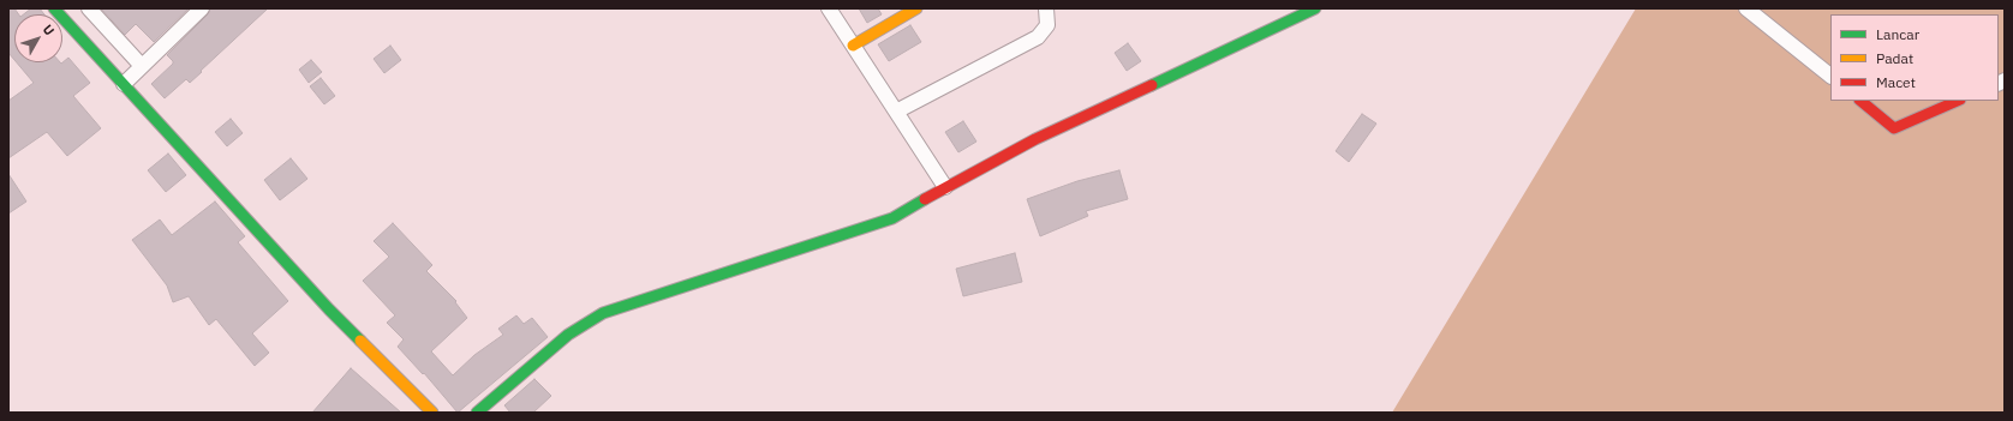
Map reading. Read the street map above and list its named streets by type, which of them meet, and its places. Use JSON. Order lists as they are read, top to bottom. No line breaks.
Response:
{"legend":["Lancar","Padat","Macet"],"north":"top right"}
